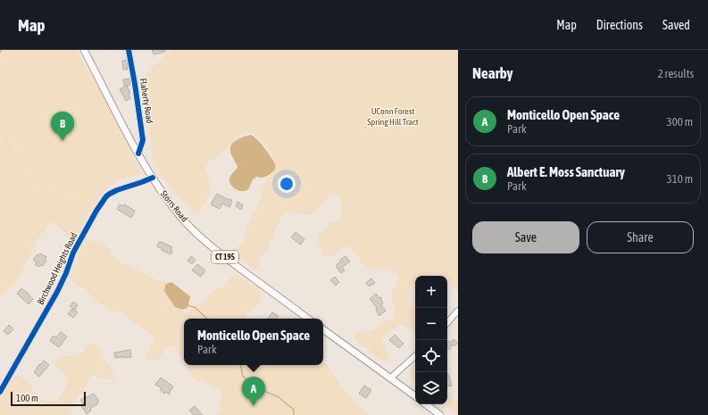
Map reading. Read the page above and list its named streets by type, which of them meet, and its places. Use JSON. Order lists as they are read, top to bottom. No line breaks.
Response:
{"streets":{"main road":["Storrs Road","CT 195"],"street":["Flaherty Road","Birchwood Heights Road"]},"crossings":[["Flaherty Road","Storrs Road"],["Storrs Road","Birchwood Heights Road"]],"parks":["UConn Forest Spring Hill Tract"],"scale_bar":"100 m","page":{"header":"Map","nav":["Map","Directions","Saved"],"heading":["Nearby","2 results"],"list":[{"mark":"A","name":"Monticello Open Space","note":"Park","value":"300 m"},{"mark":"B","name":"Albert E. Moss Sanctuary","note":"Park","value":"310 m"}],"pins":["B","A"],"buttons":["Save","Share"],"map_buttons":["+","−"],"popup":["Monticello Open Space","Park"],"scale":"100 m"}}
